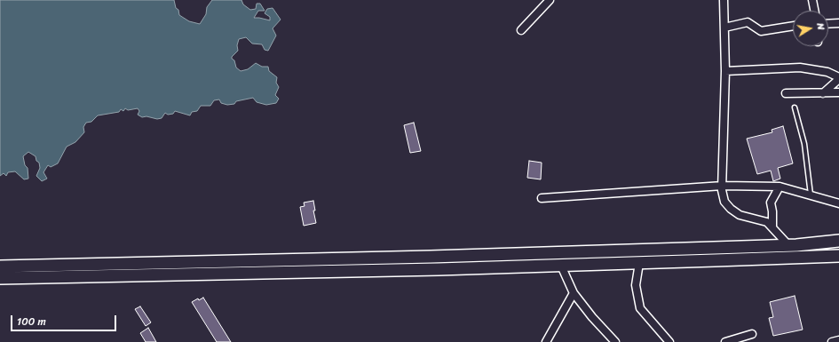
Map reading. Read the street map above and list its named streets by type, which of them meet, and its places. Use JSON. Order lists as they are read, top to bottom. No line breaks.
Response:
{"scale_bar":"100 m","north":"right"}
